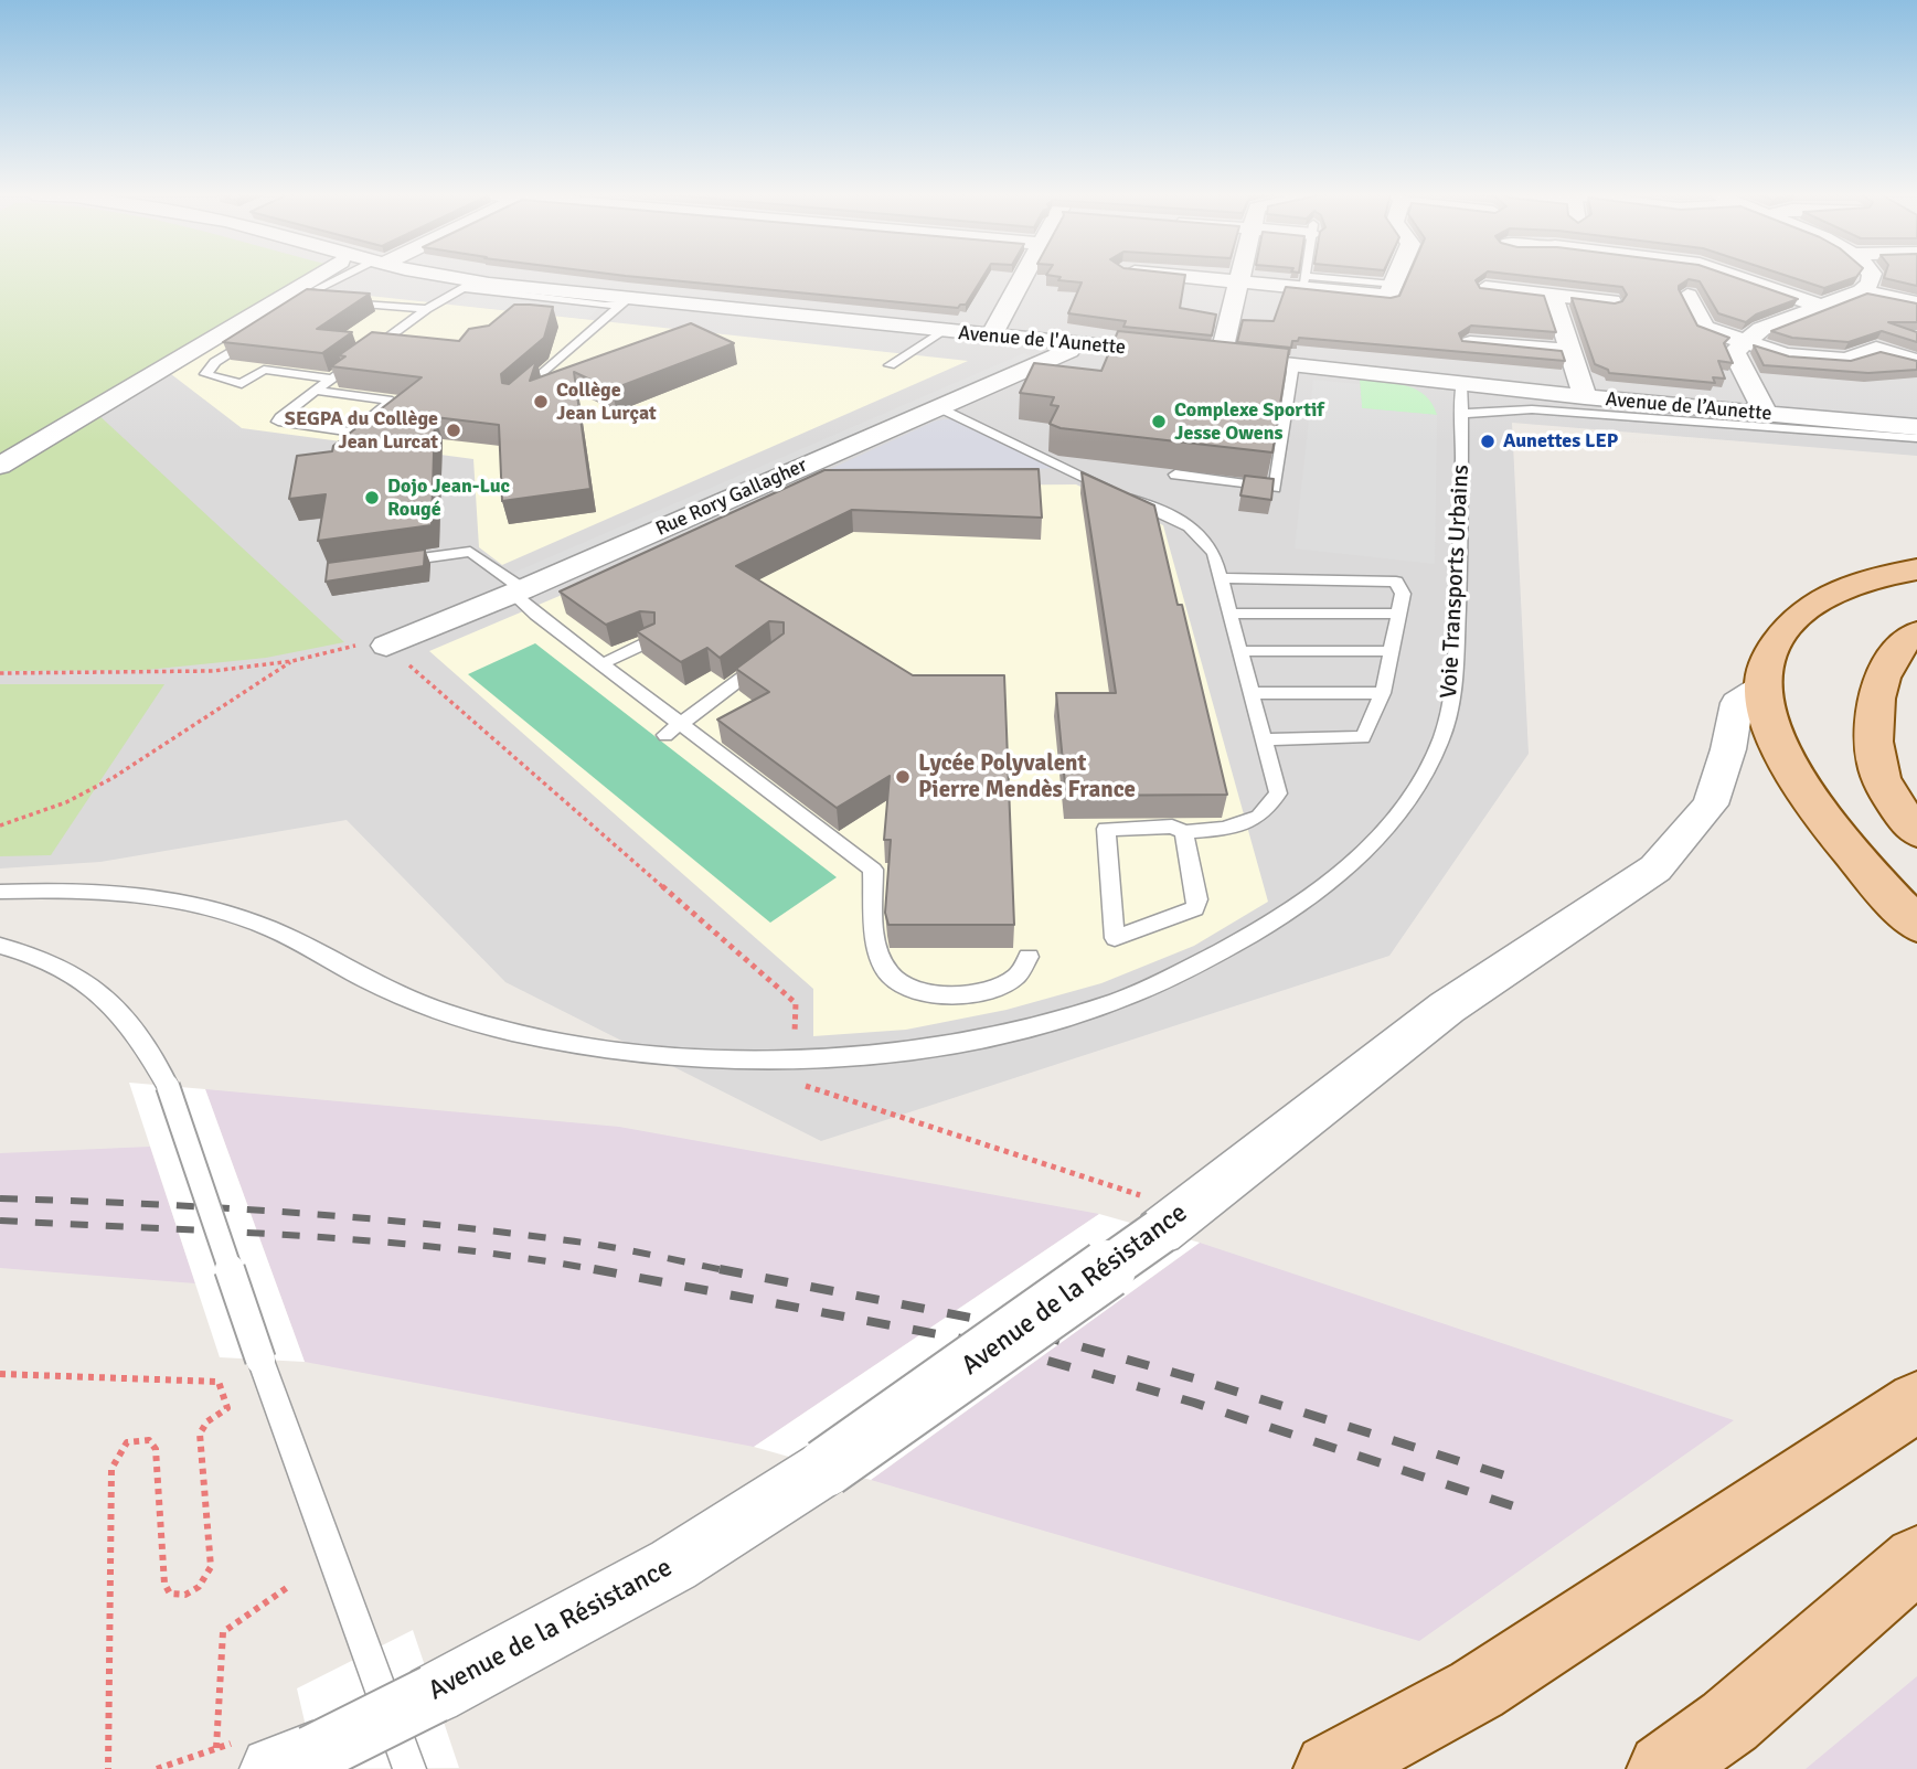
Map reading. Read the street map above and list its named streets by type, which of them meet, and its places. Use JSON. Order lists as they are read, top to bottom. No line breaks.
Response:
{"streets":{"street":["Avenue de l'Aunette","Avenue de l’Aunette","Rue Rory Gallagher","Avenue de la Résistance"],"lane":["Voie Transports Urbains"]},"crossings":[["Avenue de l'Aunette","Avenue de l’Aunette"],["Avenue de l'Aunette","Rue Rory Gallagher"],["Avenue de l'Aunette","Voie Transports Urbains"],["Avenue de l’Aunette","Voie Transports Urbains"]],"places":["Collège Jean Lurçat","Complexe Sportif Jesse Owens","SEGPA du Collège Jean Lurcat","Aunettes LEP","Dojo Jean-Luc Rougé","Lycée Polyvalent Pierre Mendès France"]}
